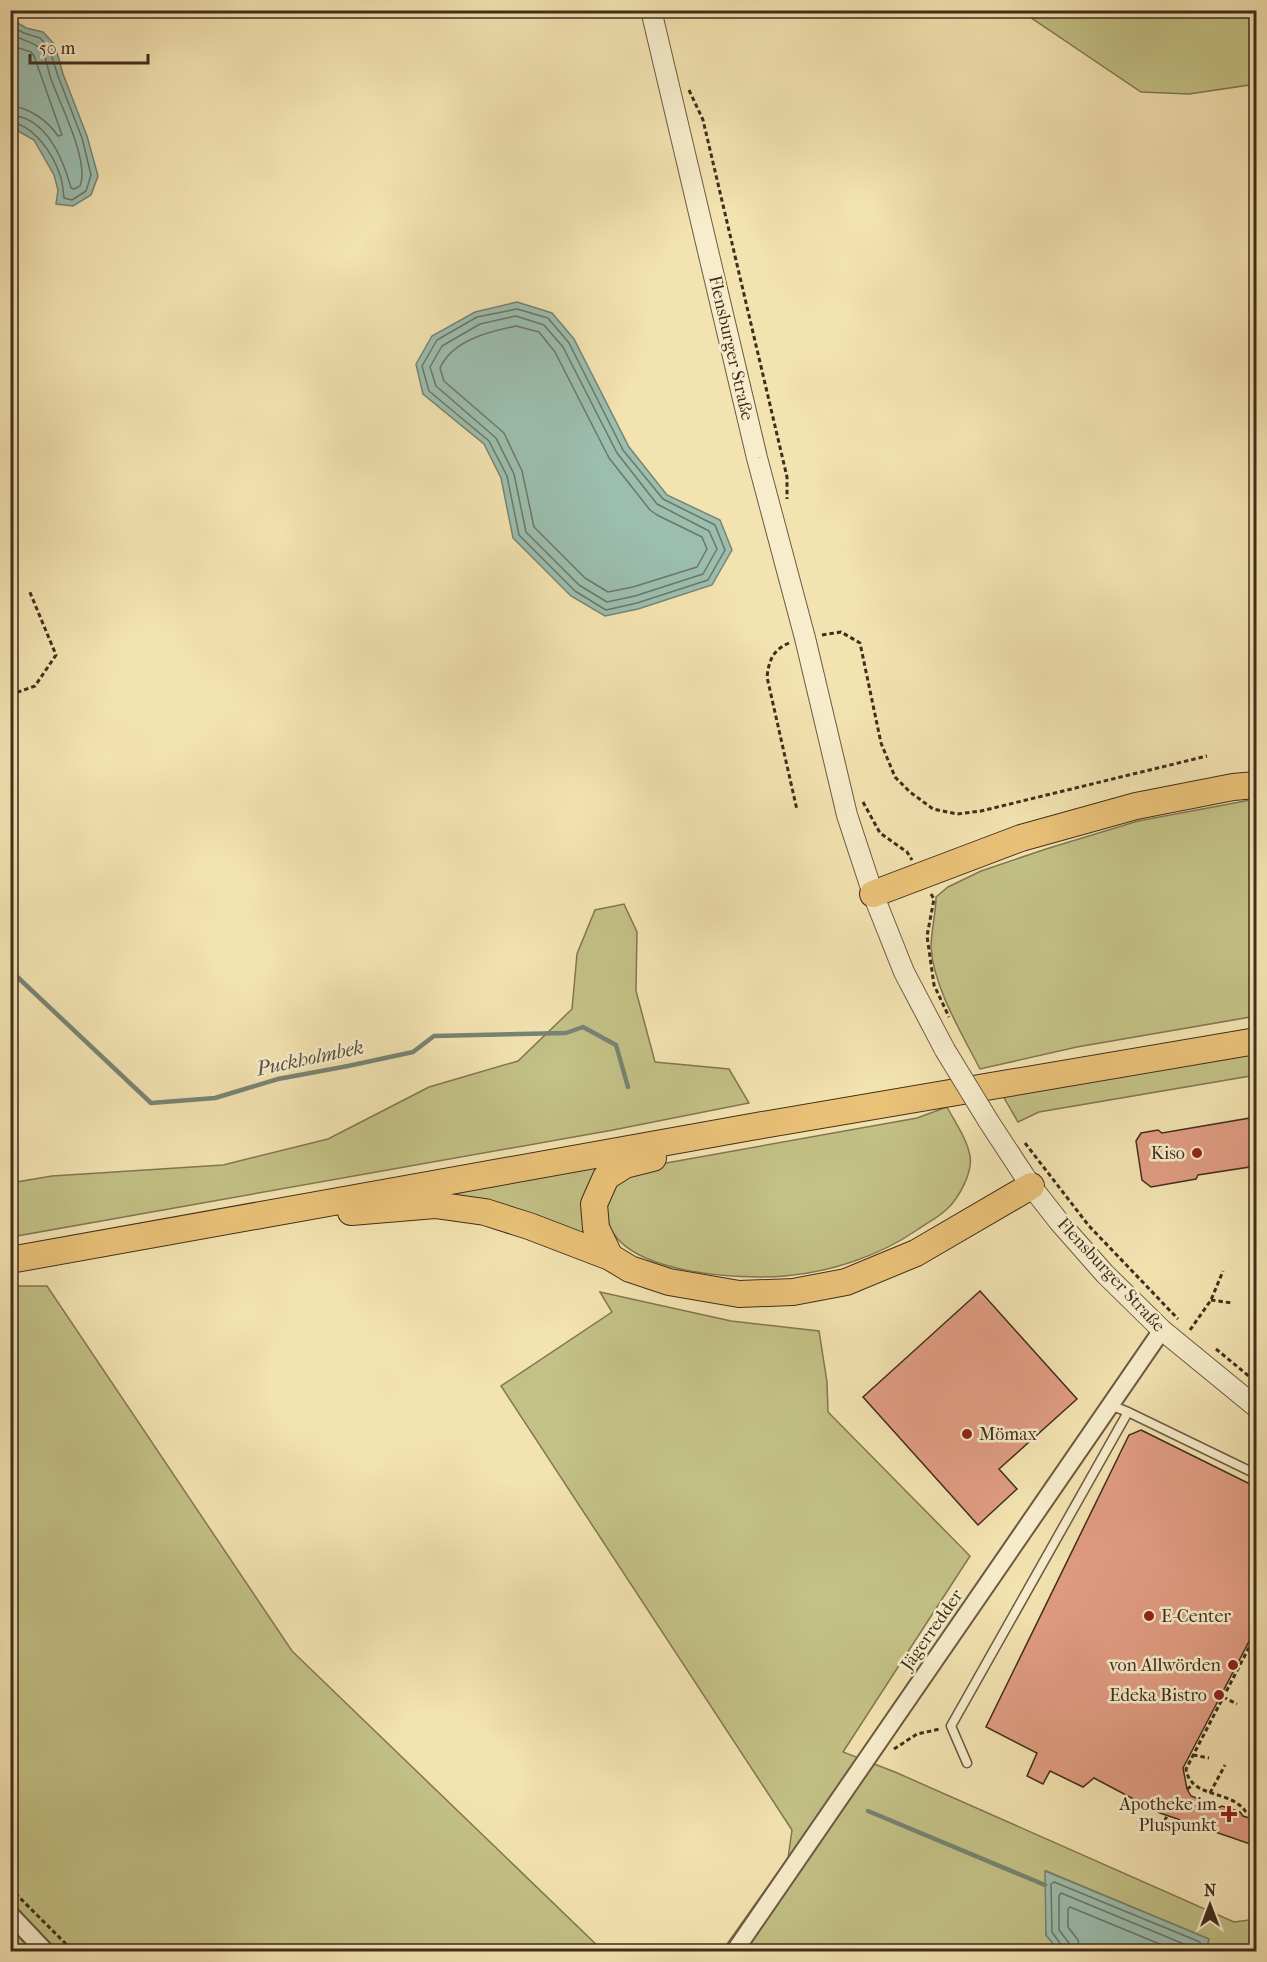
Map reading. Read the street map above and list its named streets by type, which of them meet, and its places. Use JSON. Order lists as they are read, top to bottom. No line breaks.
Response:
{"streets":{"street":["Flensburger Straße","Jägerredder"]},"crossings":[["Flensburger Straße","Jägerredder"]],"water":["Puckholmbek"],"places":{"other":["Kiso","Mömax","E-Center","von Allwörden","Edeka Bistro"],"health":["Apotheke im Pluspunkt"]},"scale_bar":"50 m","north":"top"}
